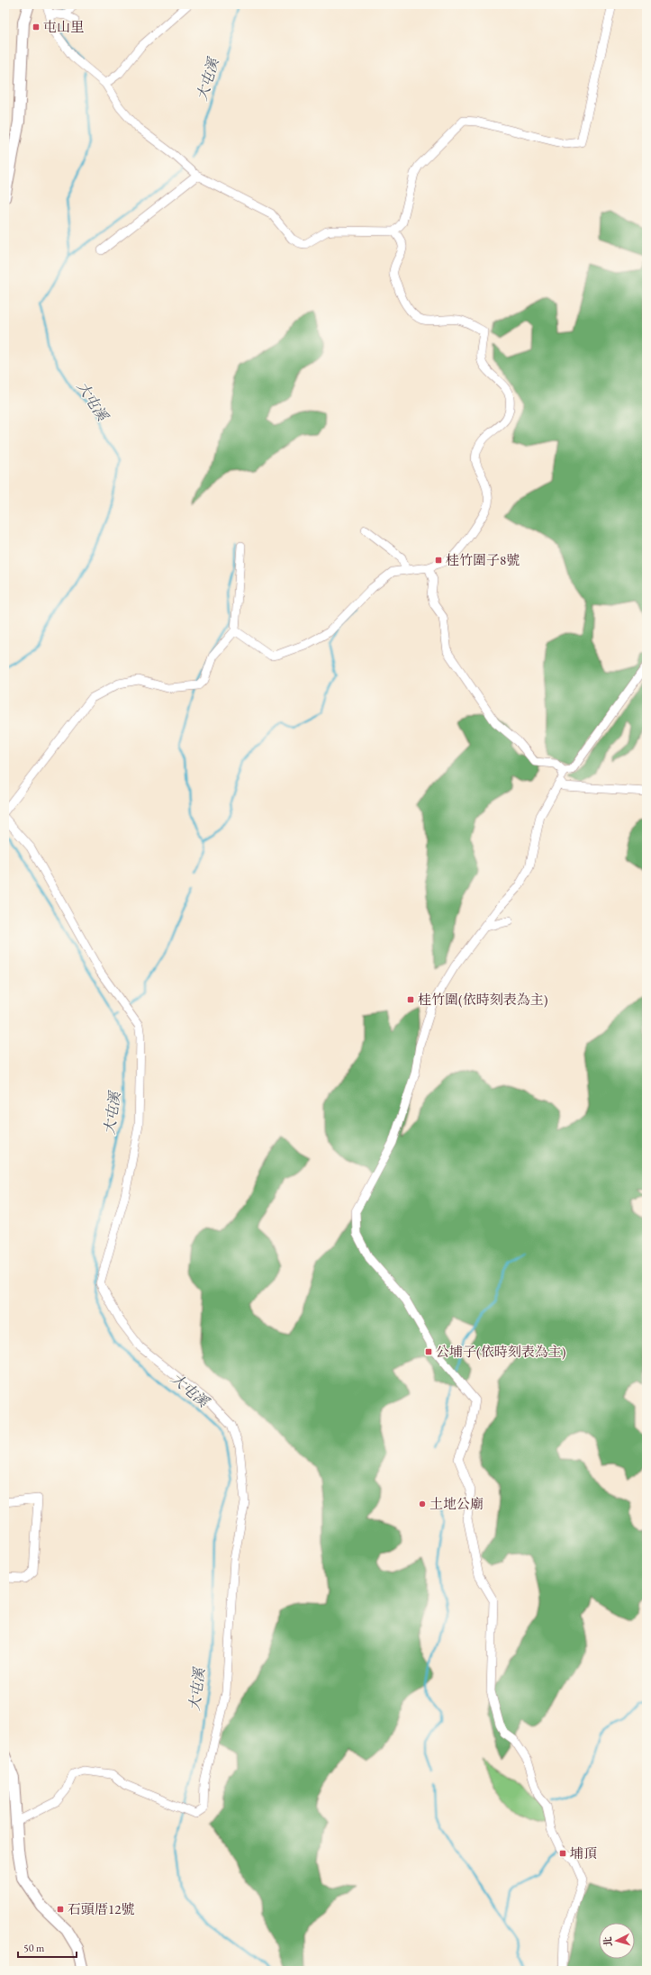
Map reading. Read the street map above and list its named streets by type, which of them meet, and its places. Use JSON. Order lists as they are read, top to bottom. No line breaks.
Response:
{"water":["大屯溪"],"places":{"transit":["屯山里","桂竹圍子8號","桂竹圍(依時刻表為主)","公埔子(依時刻表為主)","埔頂","石頭厝12號"],"other":["土地公廟"]},"scale_bar":"50 m","north":"left"}
